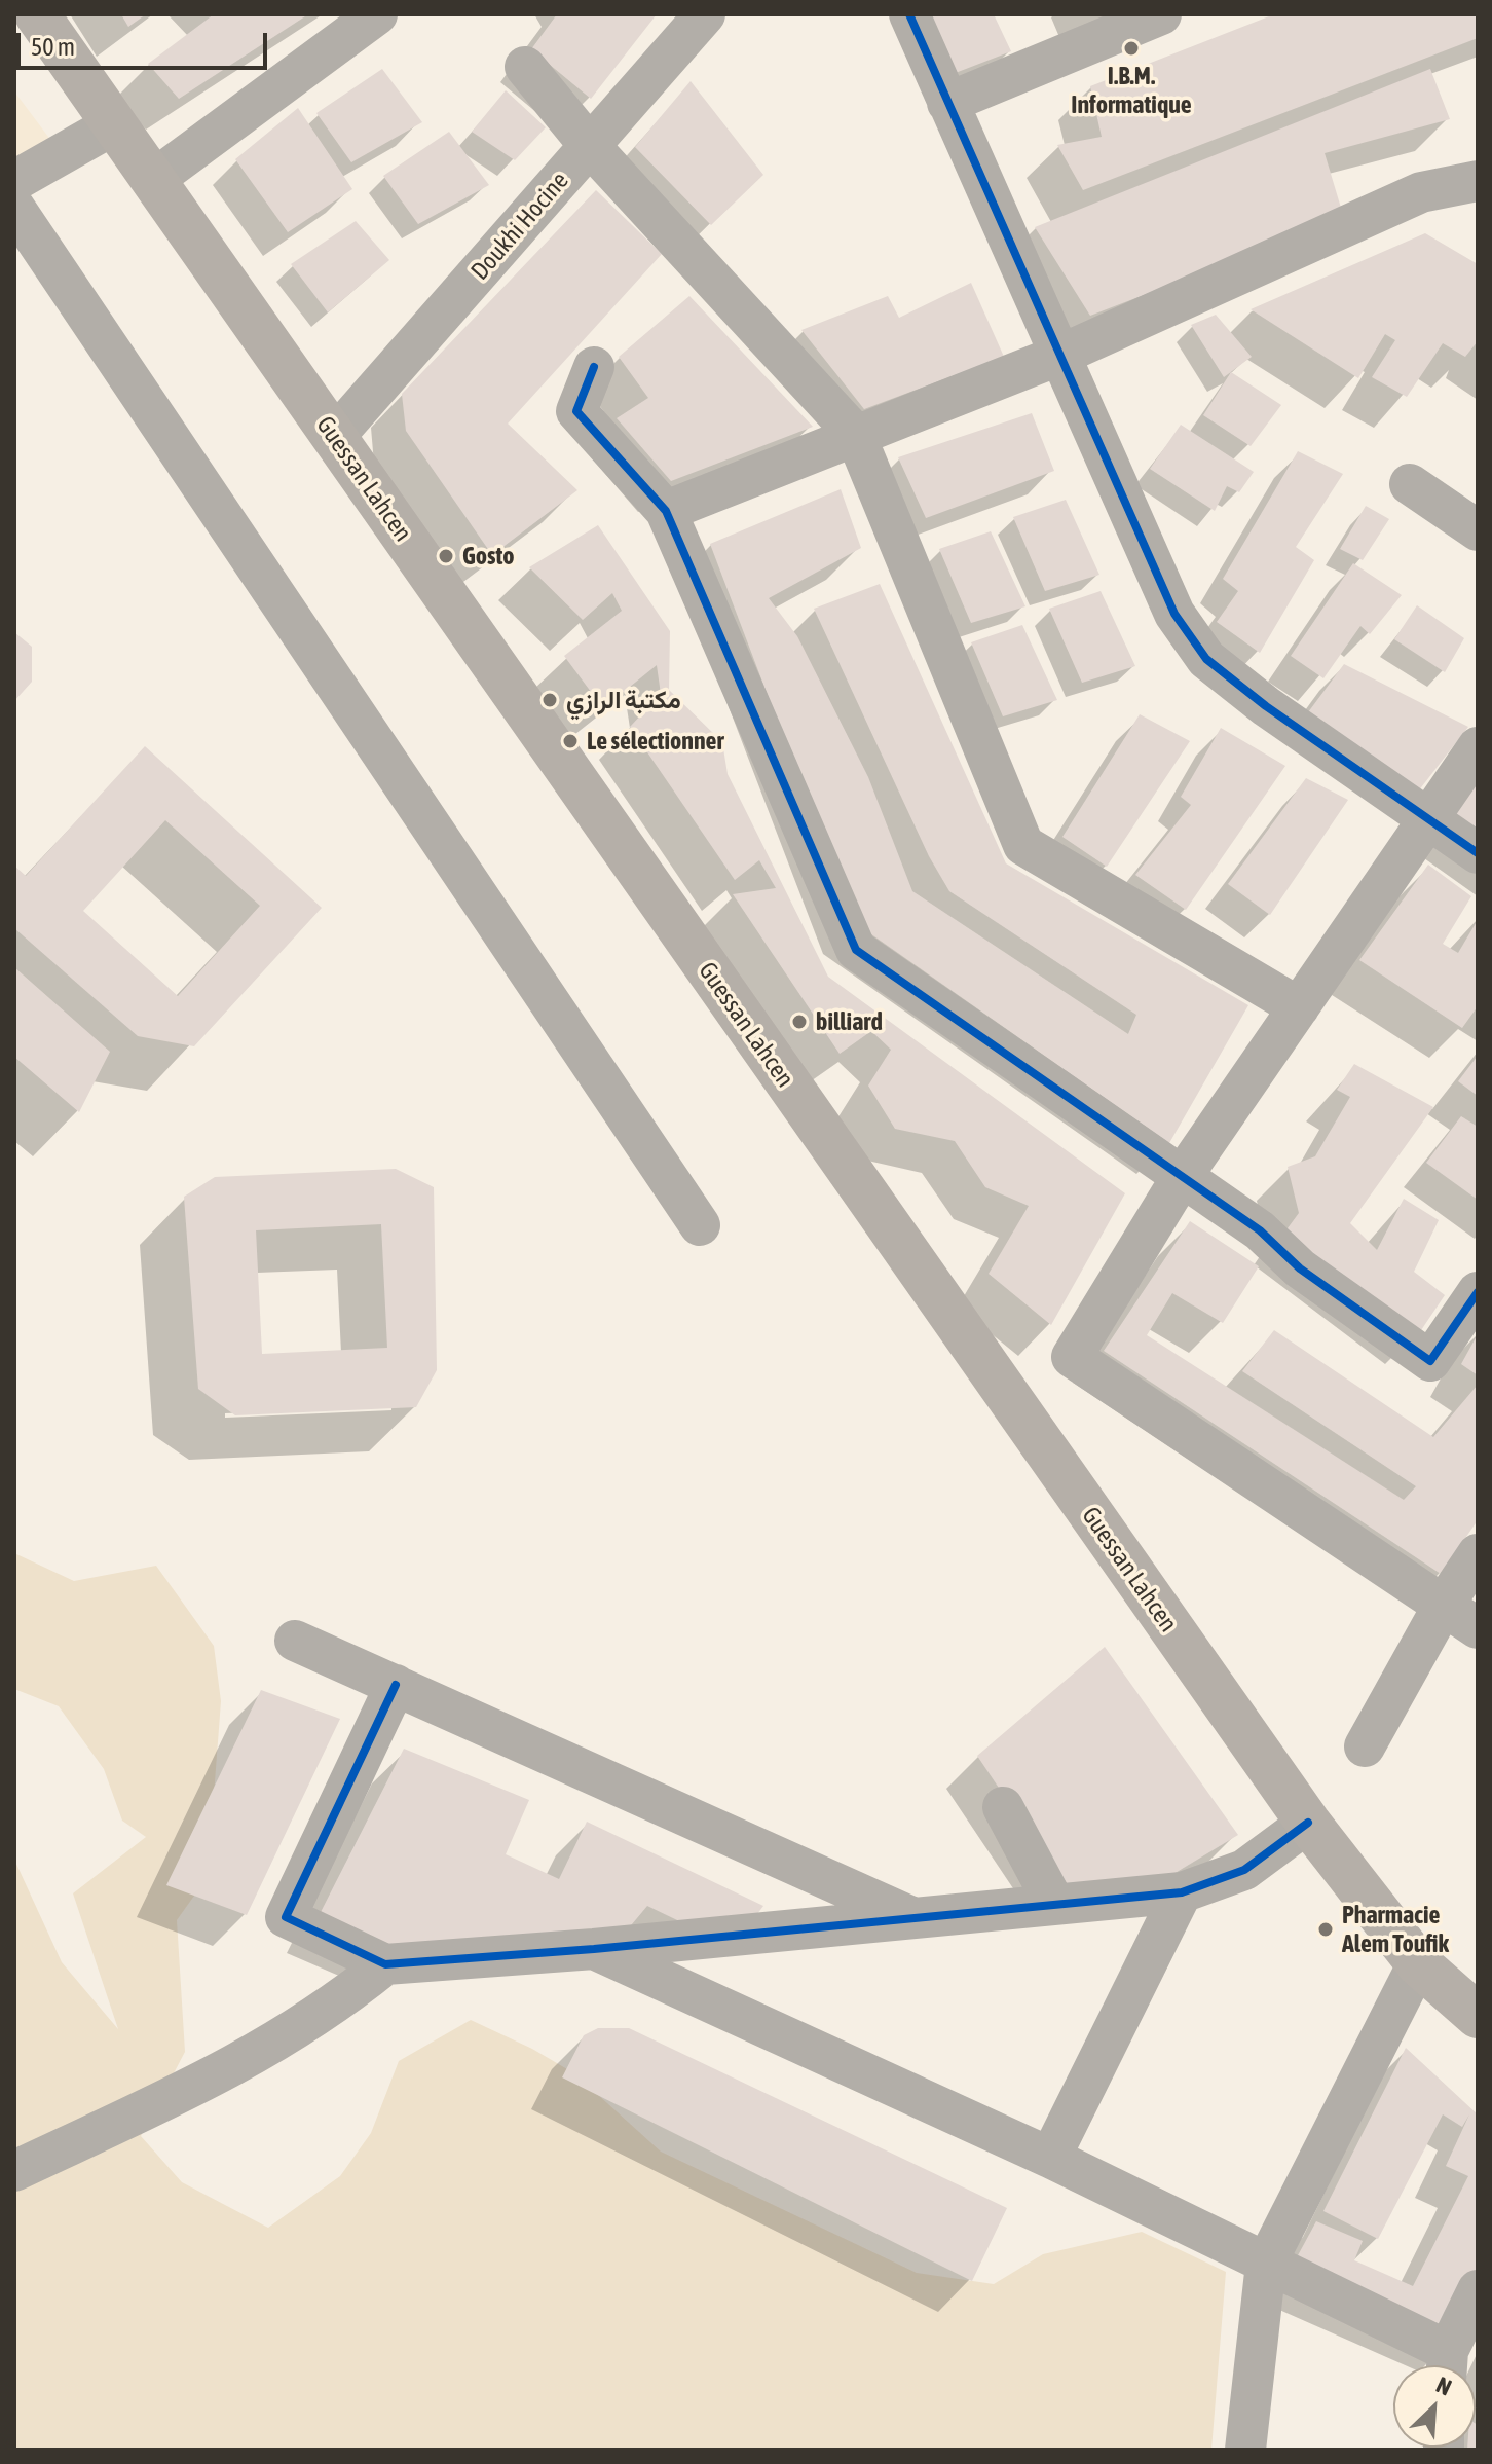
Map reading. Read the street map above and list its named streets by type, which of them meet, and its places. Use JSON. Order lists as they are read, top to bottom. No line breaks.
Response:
{"streets":{"main road":["Guessan Lahcen"],"street":["Doukhi Hocine"]},"crossings":[["Doukhi Hocine","Guessan Lahcen"]],"places":["I.B.M. Informatique","Gosto","مكتبة الرازي","Le sélectionner","billiard","Pharmacie Alem Toufik"],"scale_bar":"50 m","north":"top right"}
